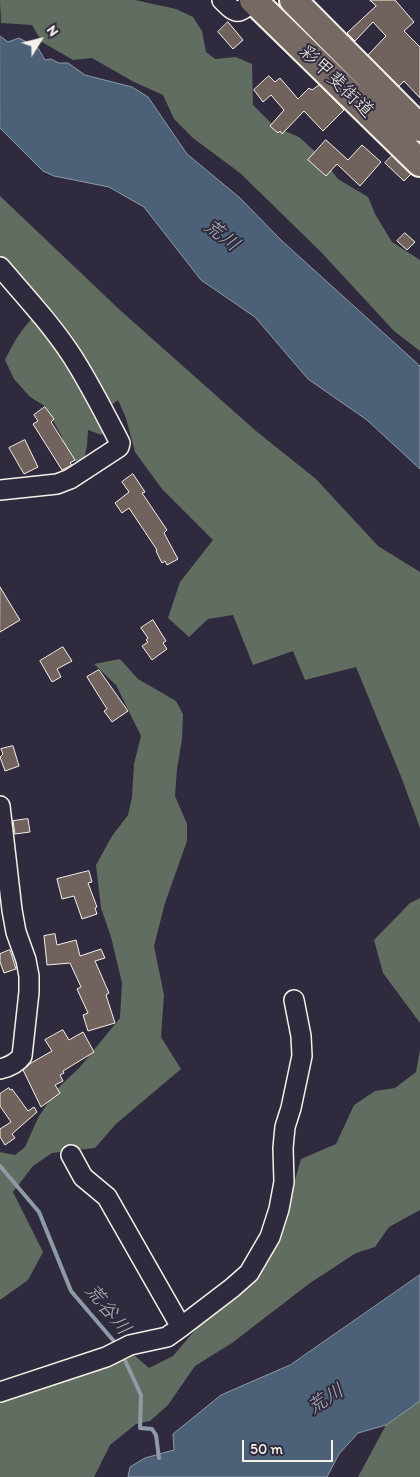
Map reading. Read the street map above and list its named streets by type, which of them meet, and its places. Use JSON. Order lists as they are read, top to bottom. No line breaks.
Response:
{"streets":{"highway":["彩甲斐街道"]},"water":["荒川","荒谷川"],"scale_bar":"50 m","north":"top right"}
